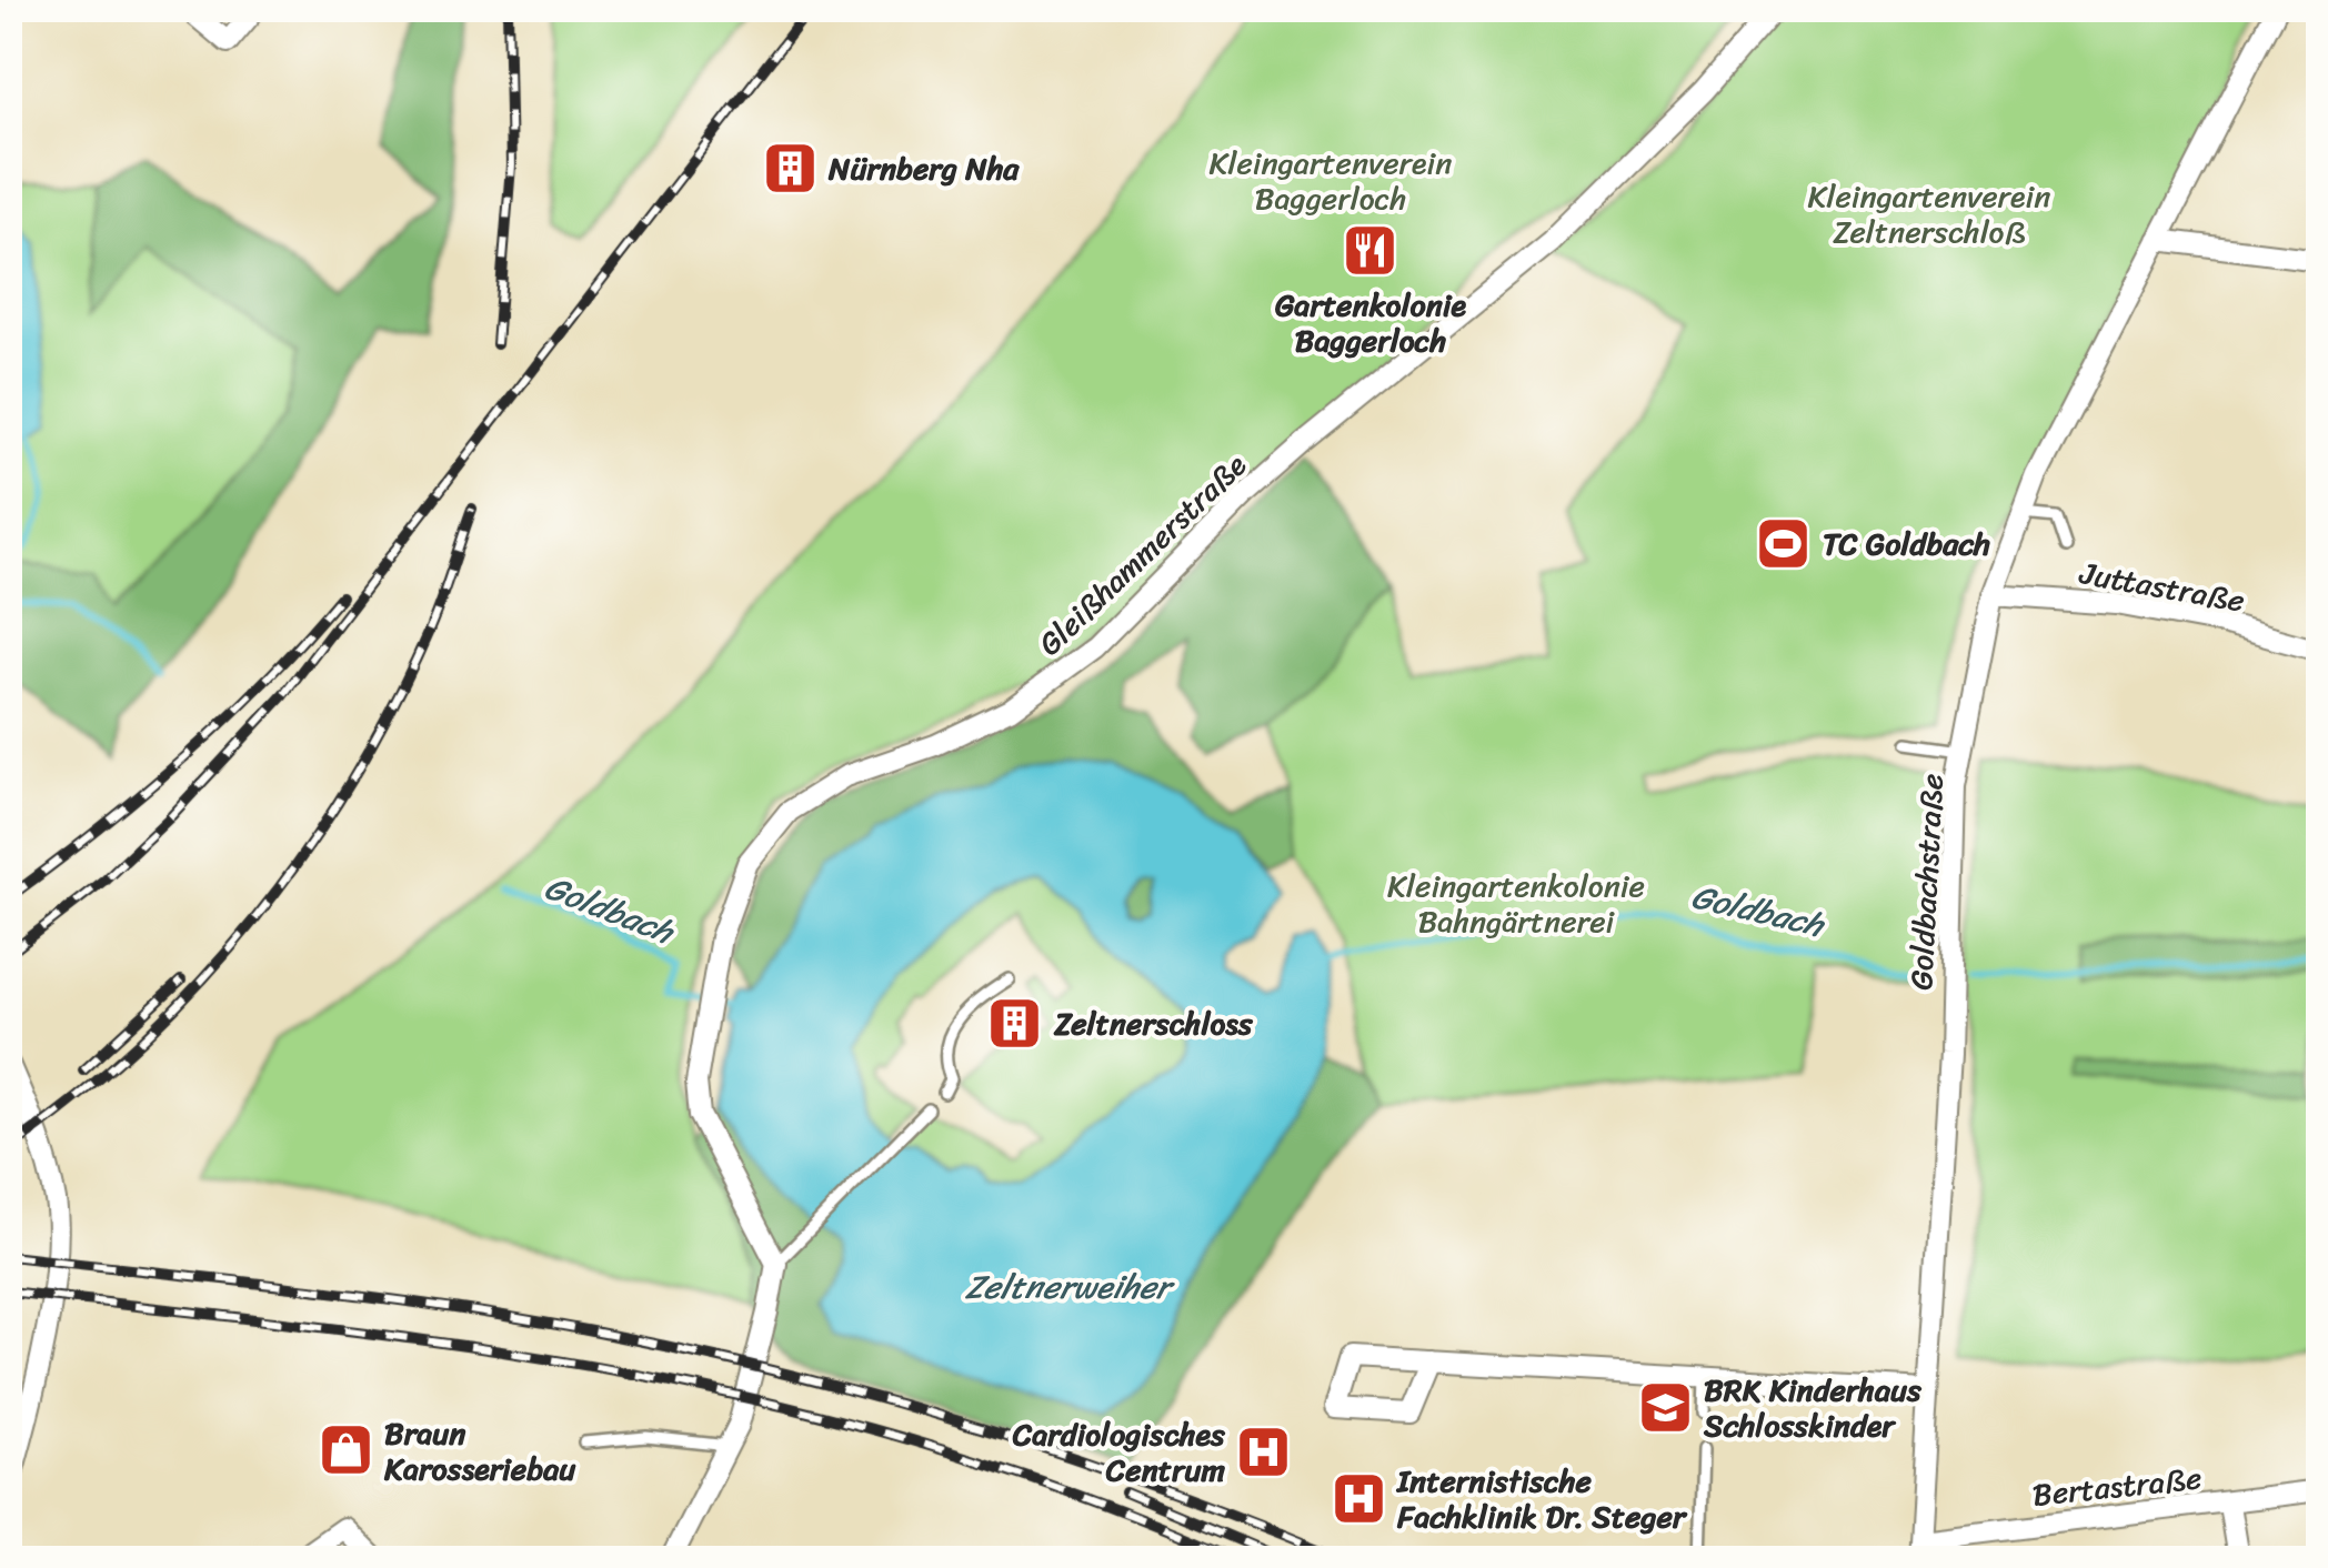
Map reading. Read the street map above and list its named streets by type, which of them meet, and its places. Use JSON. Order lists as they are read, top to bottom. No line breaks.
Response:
{"streets":{"street":["Gleißhammerstraße","Juttastraße","Goldbachstraße","Bertastraße"]},"crossings":[["Juttastraße","Goldbachstraße"],["Goldbachstraße","Bertastraße"]],"water":["Goldbach","Zeltnerweiher"],"parks":["Kleingartenverein Baggerloch","Kleingartenverein Zeltnerschloß","Kleingartenkolonie Bahngärtnerei"],"places":{"building":["Nürnberg Nha","Zeltnerschloss"],"restaurant":["Gartenkolonie Baggerloch"],"sports":["TC Goldbach"],"school or university":["BRK Kinderhaus Schlosskinder"],"shop":["Braun Karosseriebau"],"hospital":["Cardiologisches Centrum","Internistische Fachklinik Dr. Steger"]}}
